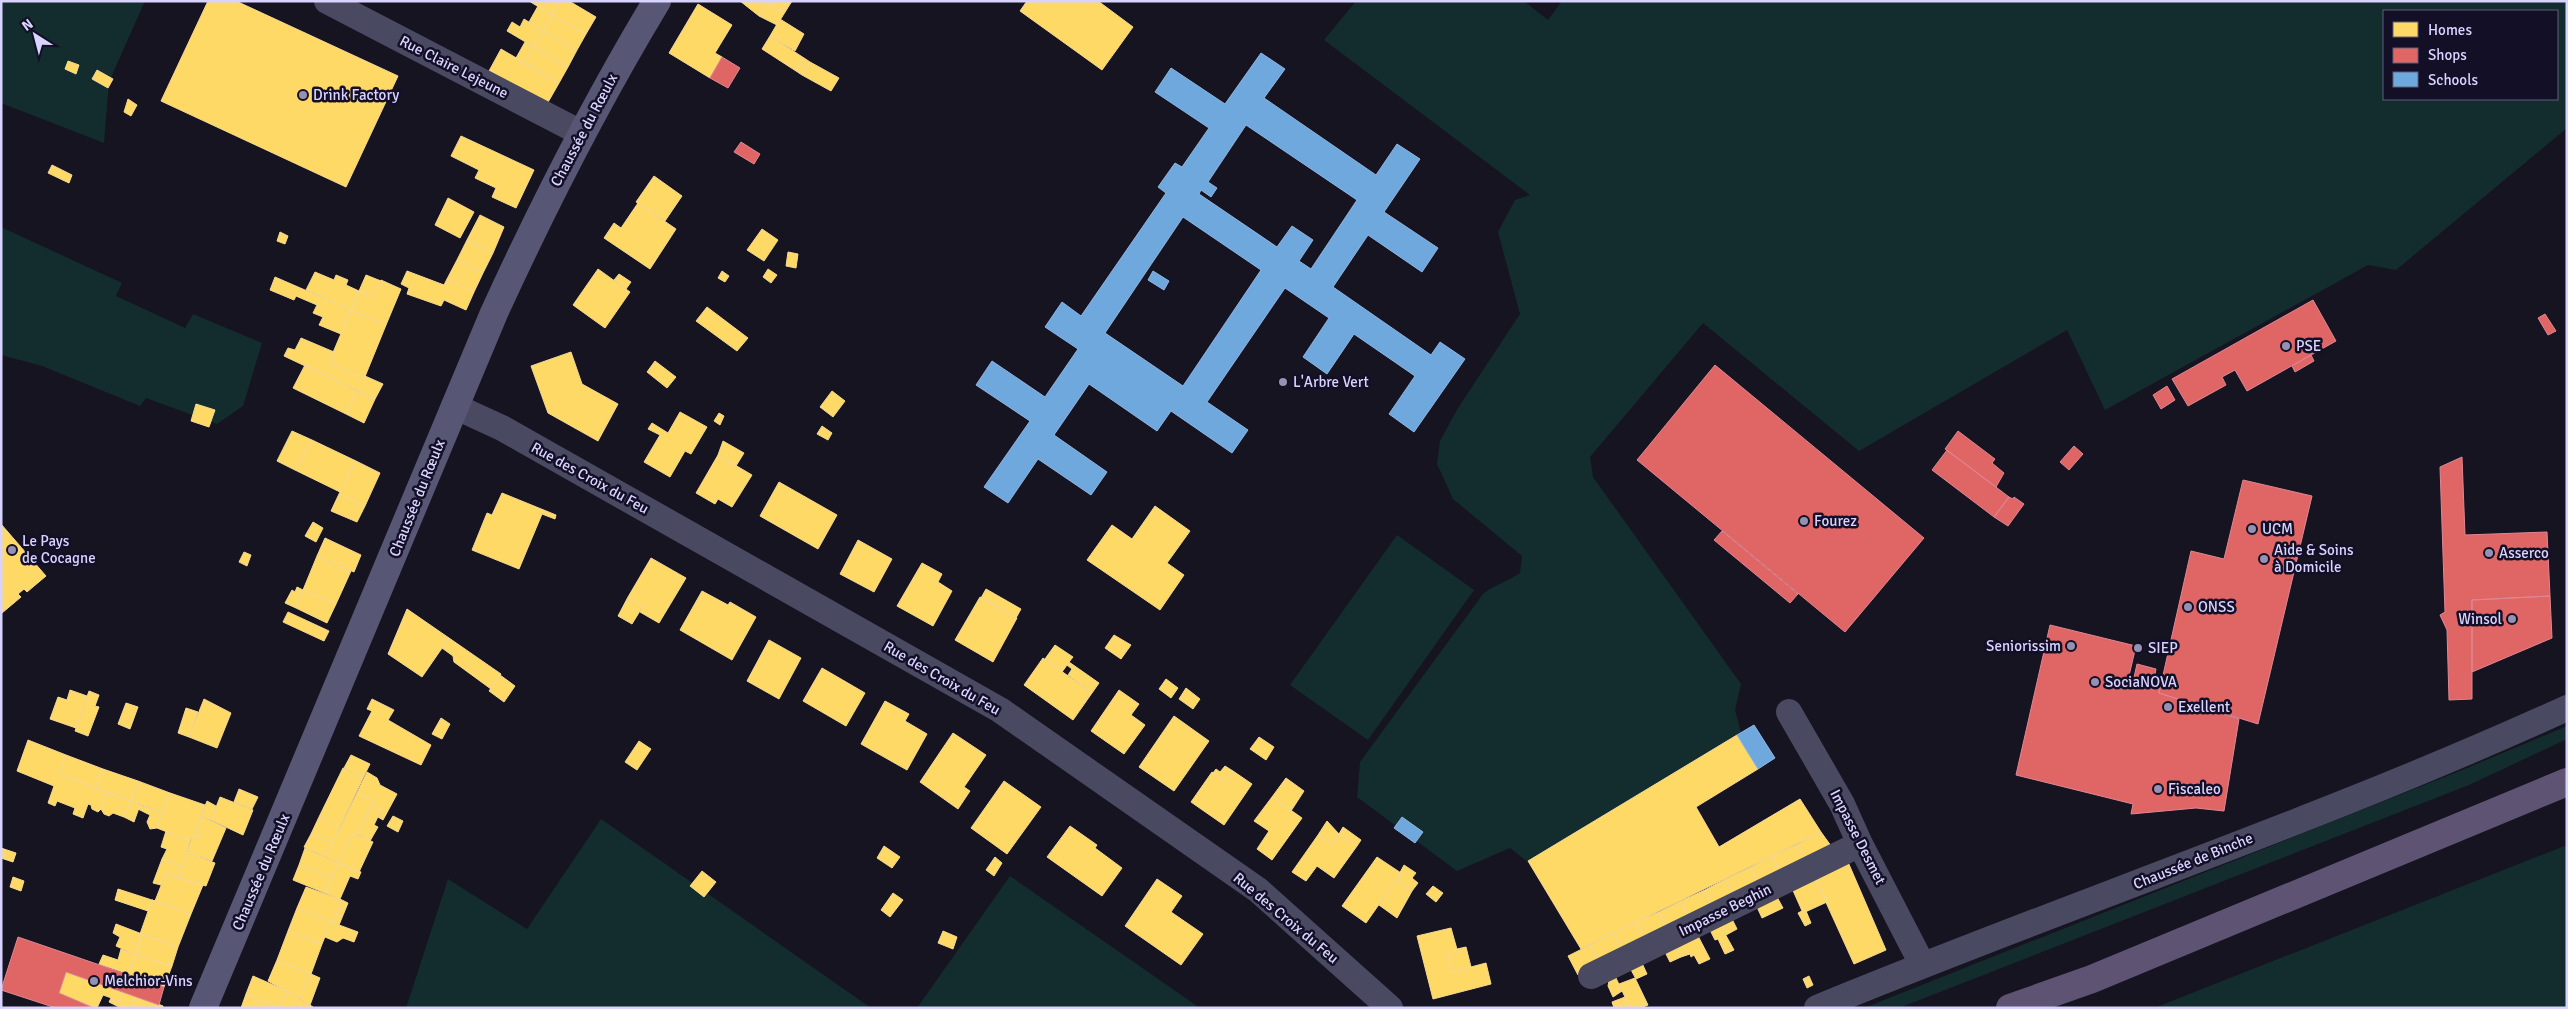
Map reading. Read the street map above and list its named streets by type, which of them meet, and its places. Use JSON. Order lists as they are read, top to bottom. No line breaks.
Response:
{"streets":{"main road":["Chaussée du Rœulx"],"street":["Rue Claire Lejeune","Rue des Croix du Feu","Impasse Desmet","Chaussée de Binche","Impasse Beghin"]},"crossings":[["Rue Claire Lejeune","Chaussée du Rœulx"],["Chaussée du Rœulx","Rue des Croix du Feu"],["Impasse Desmet","Chaussée de Binche"],["Impasse Desmet","Impasse Beghin"]],"places":["Drink Factory","PSE","L'Arbre Vert","Fourez","UCM","Le Pays de Cocagne","Asserco","Aide & Soins à Domicile","ONSS","Winsol","Seniorissim","SIEP","SociaNOVA","Exellent","Fiscaleo","Melchior-Vins"],"legend":["Homes","Shops","Schools"],"north":"top left"}
